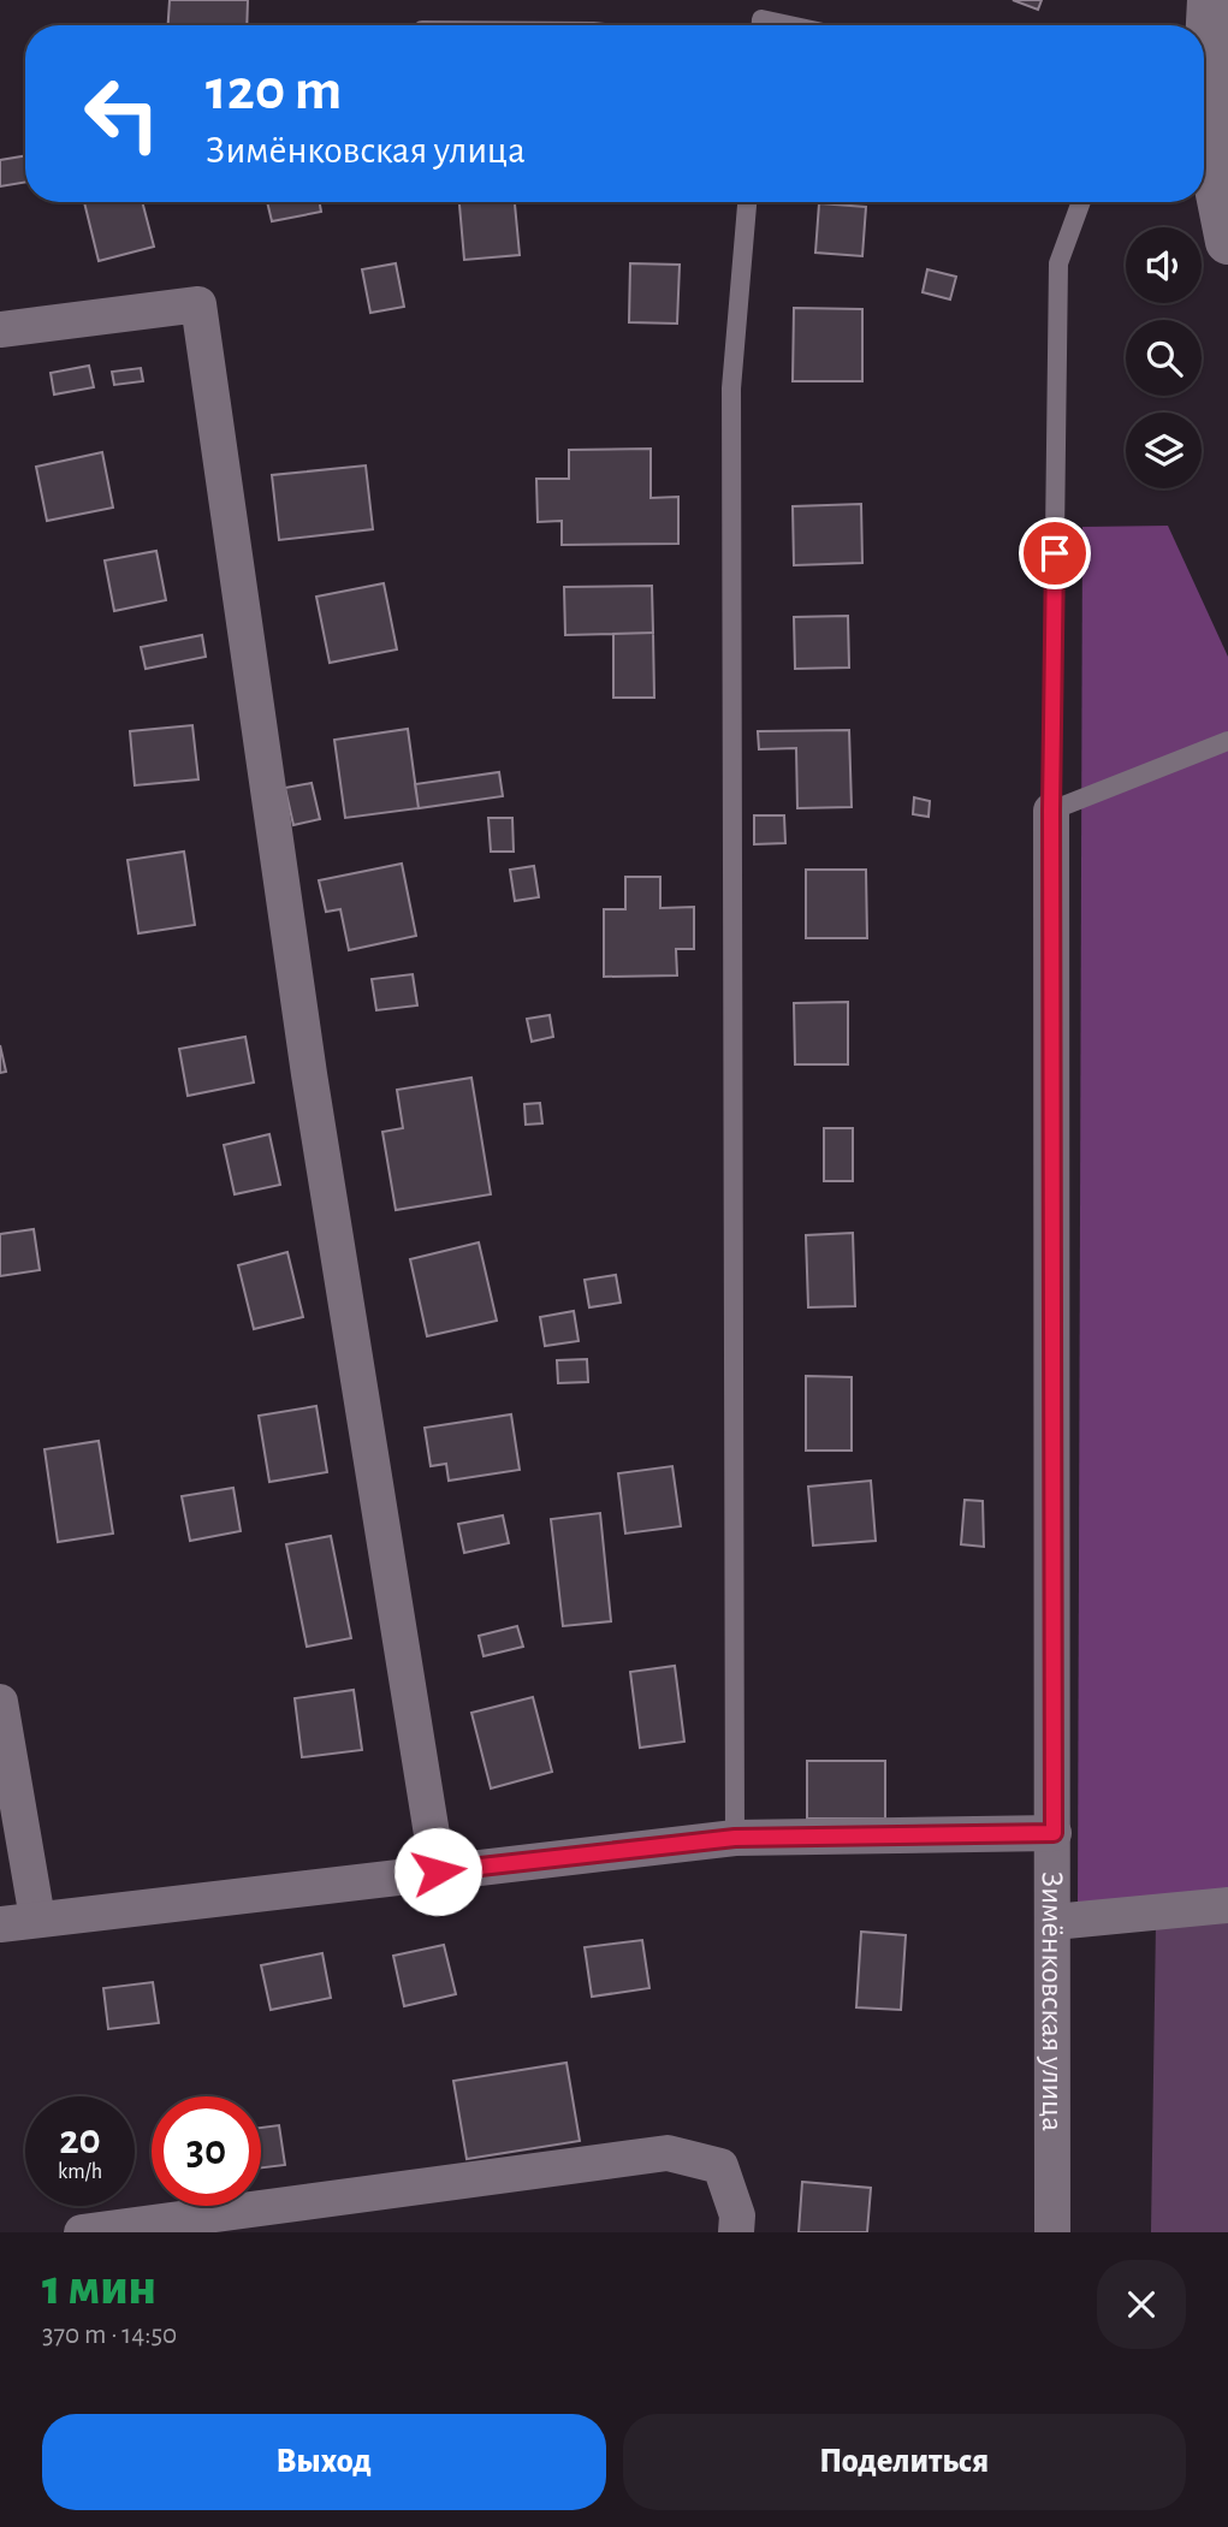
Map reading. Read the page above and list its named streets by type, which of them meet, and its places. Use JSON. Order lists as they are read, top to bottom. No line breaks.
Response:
{"streets":{"street":["Зимёнковская улица"]},"page":{"turn":["120 m","Зимёнковская улица"],"speed":"20 km/h","limit":"30","heading":["1 мин","370 m · 14:50"],"buttons":["Выход","Поделиться"]}}
